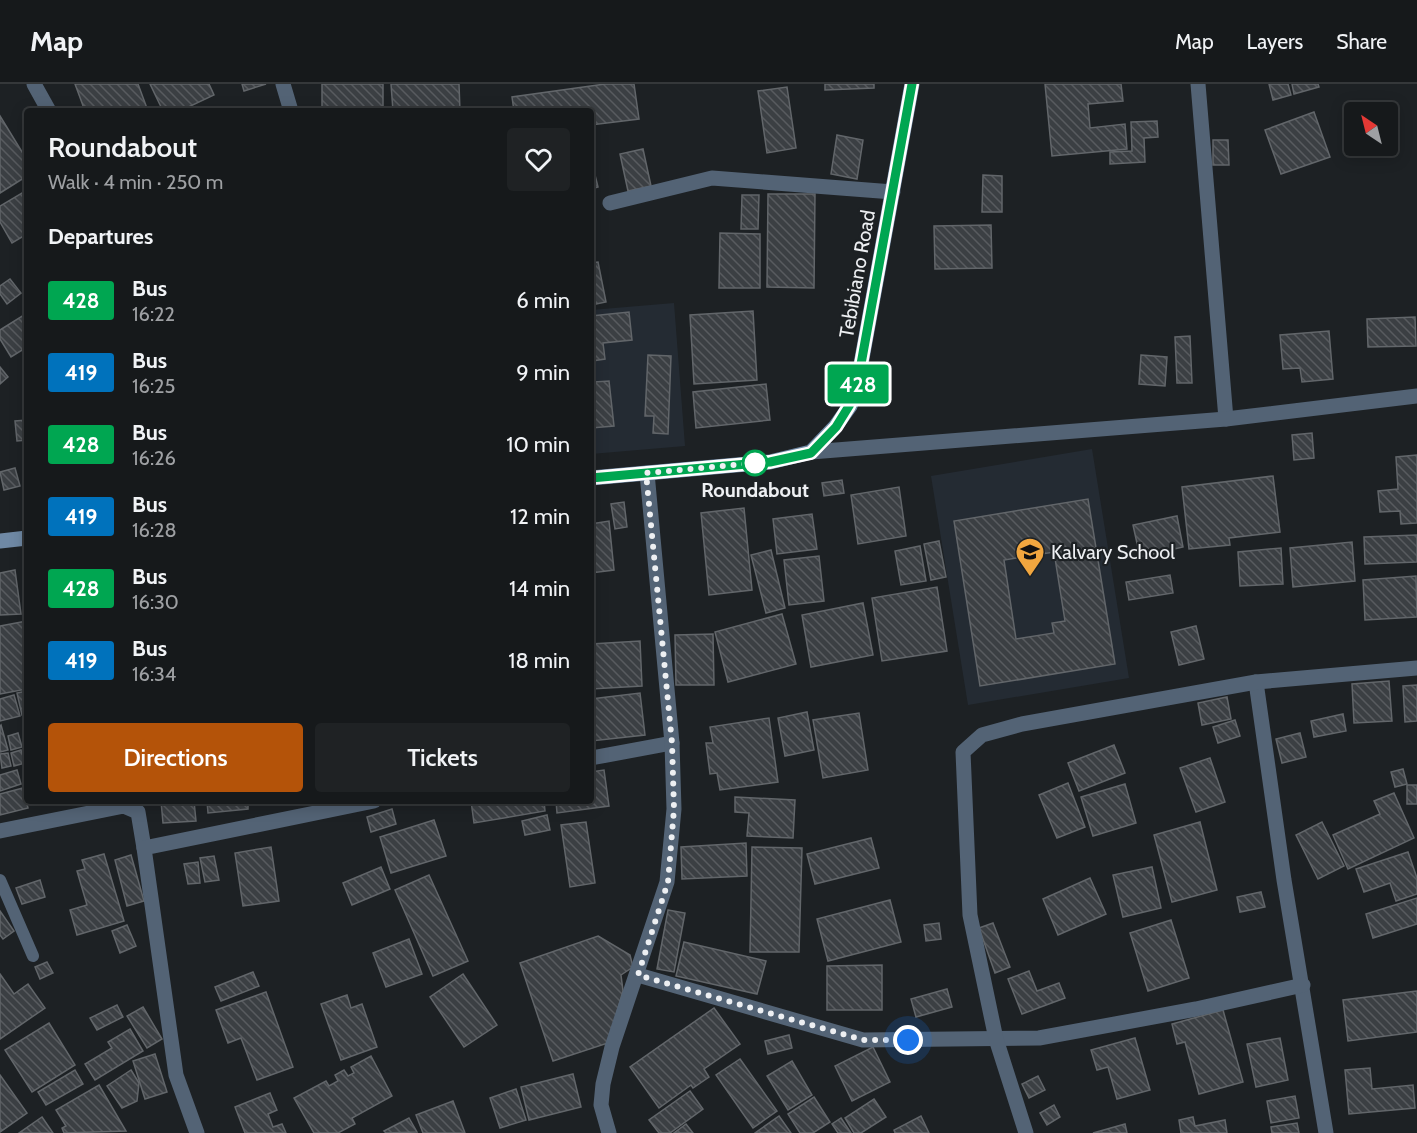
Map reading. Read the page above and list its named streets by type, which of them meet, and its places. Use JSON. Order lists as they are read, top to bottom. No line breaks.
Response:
{"streets":{"main road":["Tebibiano Road"]},"places":{"other":["Roundabout"],"school or university":["Kalvary School"]},"lines":["bus line 428"],"north":"top left","page":{"header":"Map","nav":["Map","Layers","Share"],"on_map":"428","heading":[["Roundabout","Walk · 4 min · 250 m"],"Departures"],"list":[{"mark":"428","name":"Bus","note":"16:22","value":"6 min"},{"mark":"419","name":"Bus","note":"16:25","value":"9 min"},{"mark":"428","name":"Bus","note":"16:26","value":"10 min"},{"mark":"419","name":"Bus","note":"16:28","value":"12 min"},{"mark":"428","name":"Bus","note":"16:30","value":"14 min"},{"mark":"419","name":"Bus","note":"16:34","value":"18 min"}],"buttons":["Directions","Tickets"]}}
